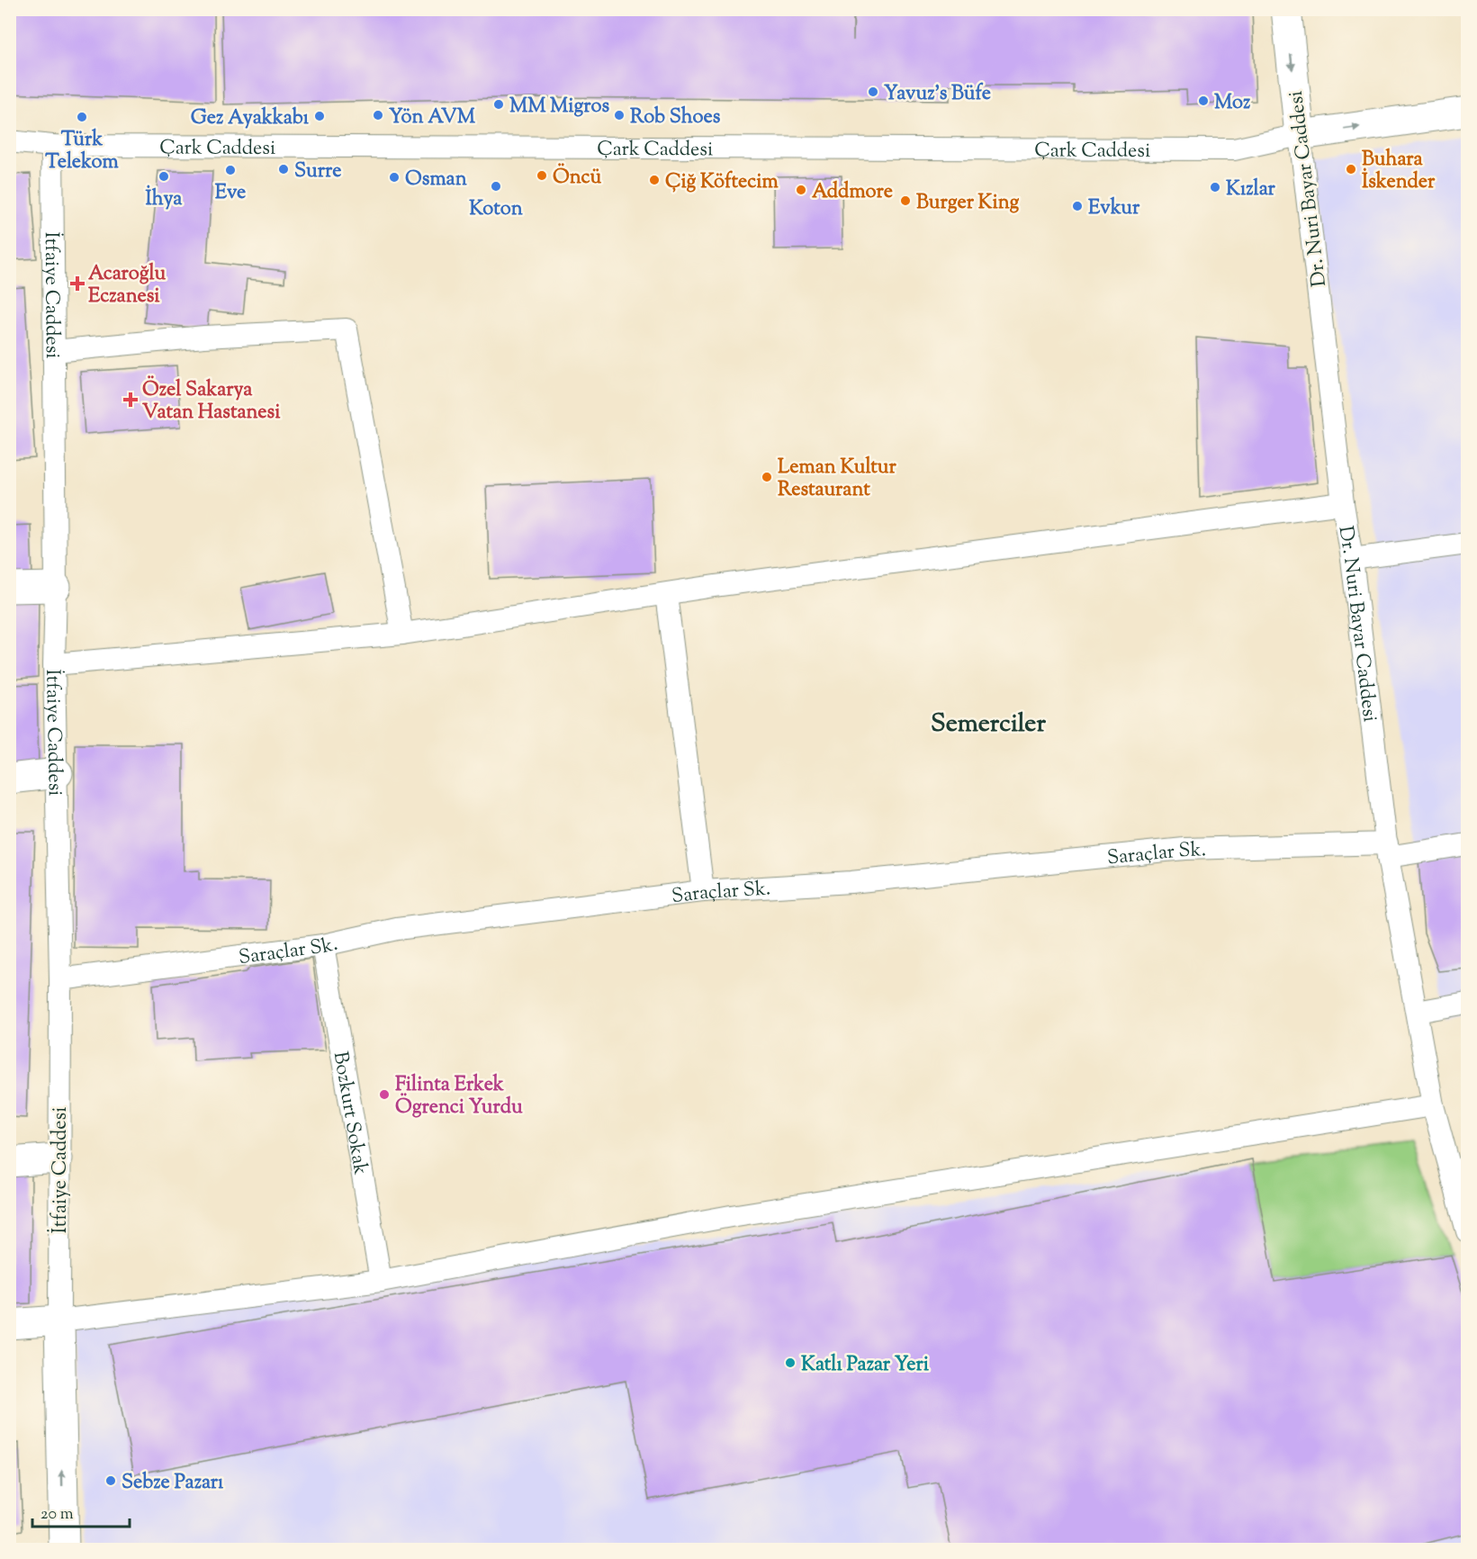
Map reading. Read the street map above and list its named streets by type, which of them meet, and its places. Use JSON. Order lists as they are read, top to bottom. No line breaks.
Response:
{"streets":{"street":["Çark Caddesi","Dr. Nuri Bayar Caddesi","İtfaiye Caddesi","Saraçlar Sk.","Bozkurt Sokak"]},"crossings":[["Çark Caddesi","Dr. Nuri Bayar Caddesi"],["Çark Caddesi","İtfaiye Caddesi"],["Dr. Nuri Bayar Caddesi","Saraçlar Sk."],["İtfaiye Caddesi","Saraçlar Sk."],["Saraçlar Sk.","Bozkurt Sokak"]],"districts":["Semerciler"],"places":{"other":["Yavuz's Büfe","Moz","MM Migros","Yön AVM","Rob Shoes","Gez Ayakkabı","Türk Telekom","Surre","Buhara İskender","Eve","Öncü","İhya","Osman","Çiğ Köftecim","Koton","Kızlar","Addmore","Burger King","Evkur","Leman Kultur Restaurant","Filinta Erkek Ögrenci Yurdu","Katlı Pazar Yeri","Sebze Pazarı"],"health":["Acaroğlu Eczanesi","Özel Sakarya Vatan Hastanesi"]},"scale_bar":"20 m"}
